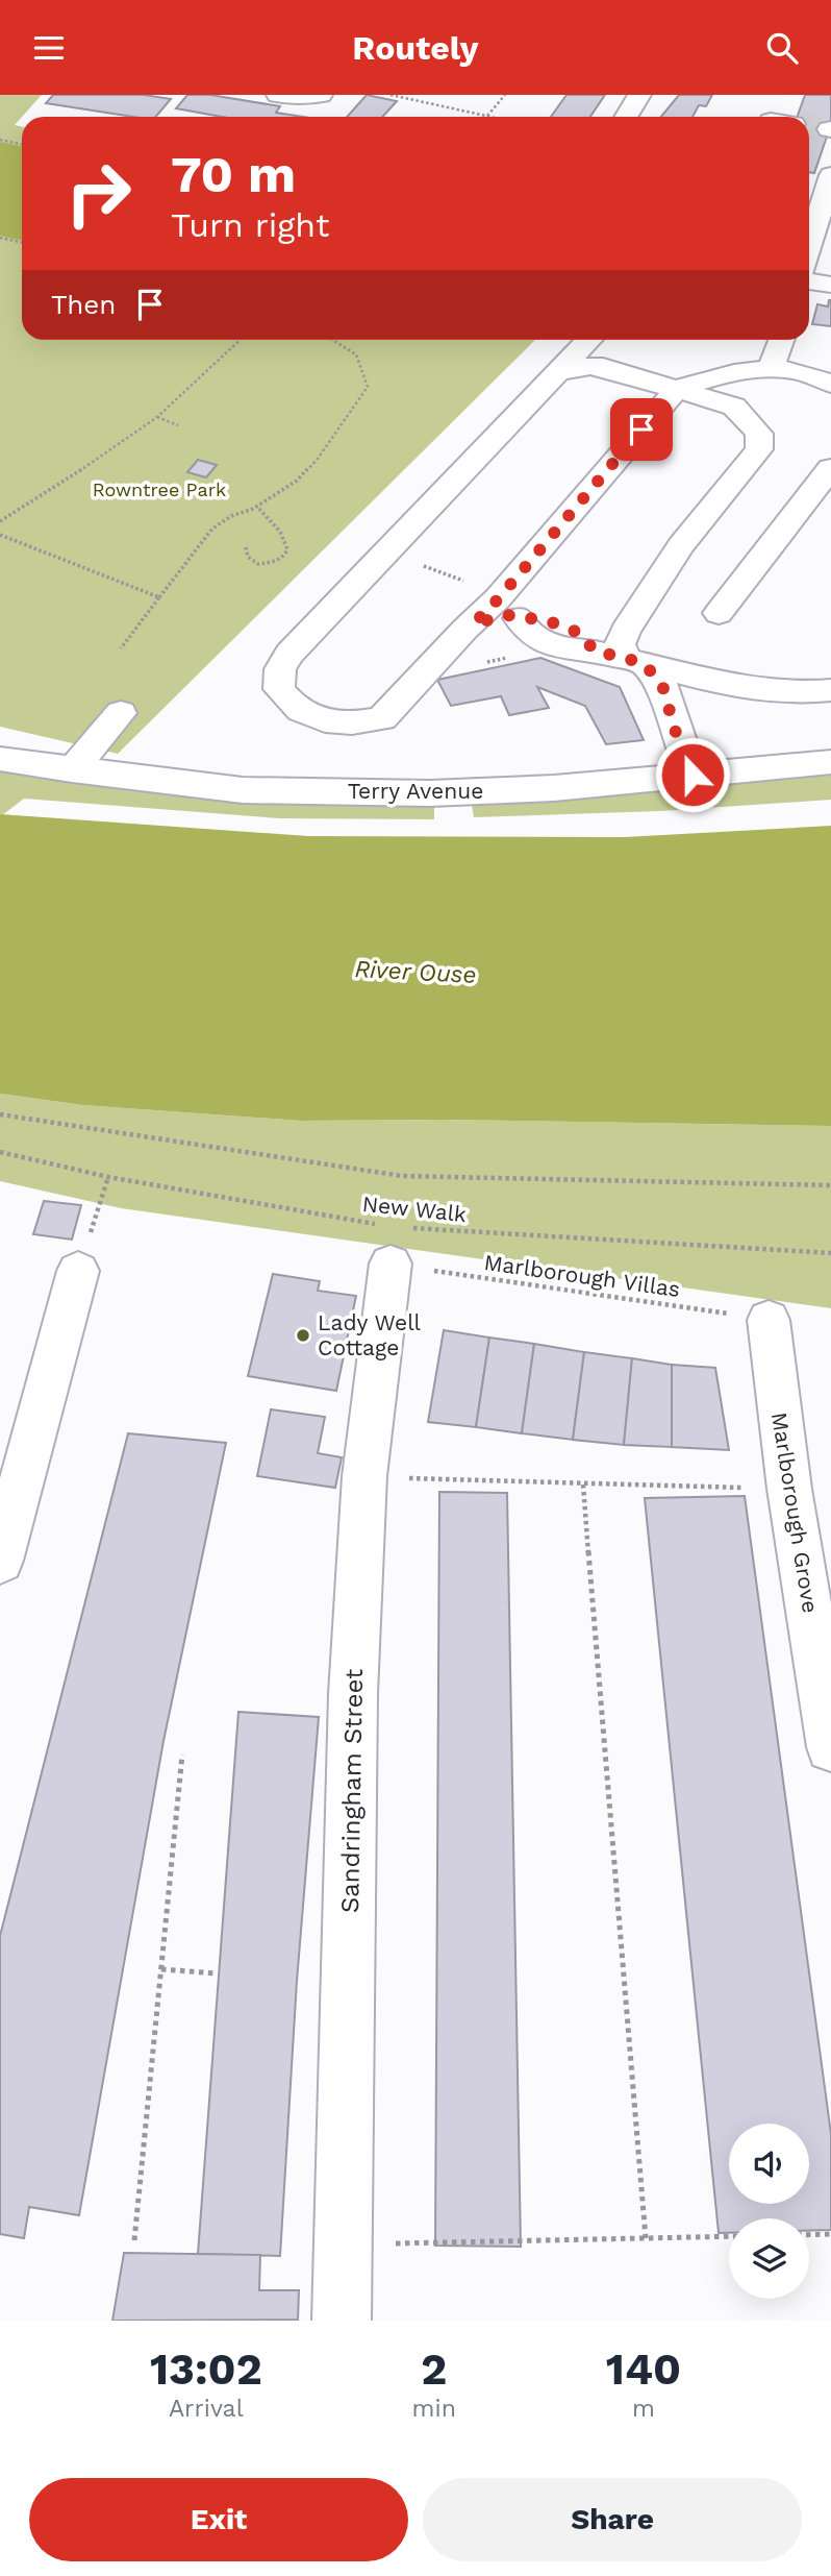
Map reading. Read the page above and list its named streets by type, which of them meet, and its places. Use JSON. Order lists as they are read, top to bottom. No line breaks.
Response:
{"streets":{"street":["Terry Avenue","Marlborough Grove","Sandringham Street"],"path":["New Walk","Marlborough Villas"]},"crossings":[["New Walk","Marlborough Villas"],["New Walk","Sandringham Street"],["Marlborough Villas","Marlborough Grove"],["Marlborough Villas","Sandringham Street"]],"water":["River Ouse"],"parks":["Rowntree Park"],"places":["Lady Well Cottage"],"page":{"header":"Routely","turn":["70 m","Turn right"],"then":"Then","eta":["13:02","Arrival","2","min","140","m"],"buttons":["Exit","Share"]}}
